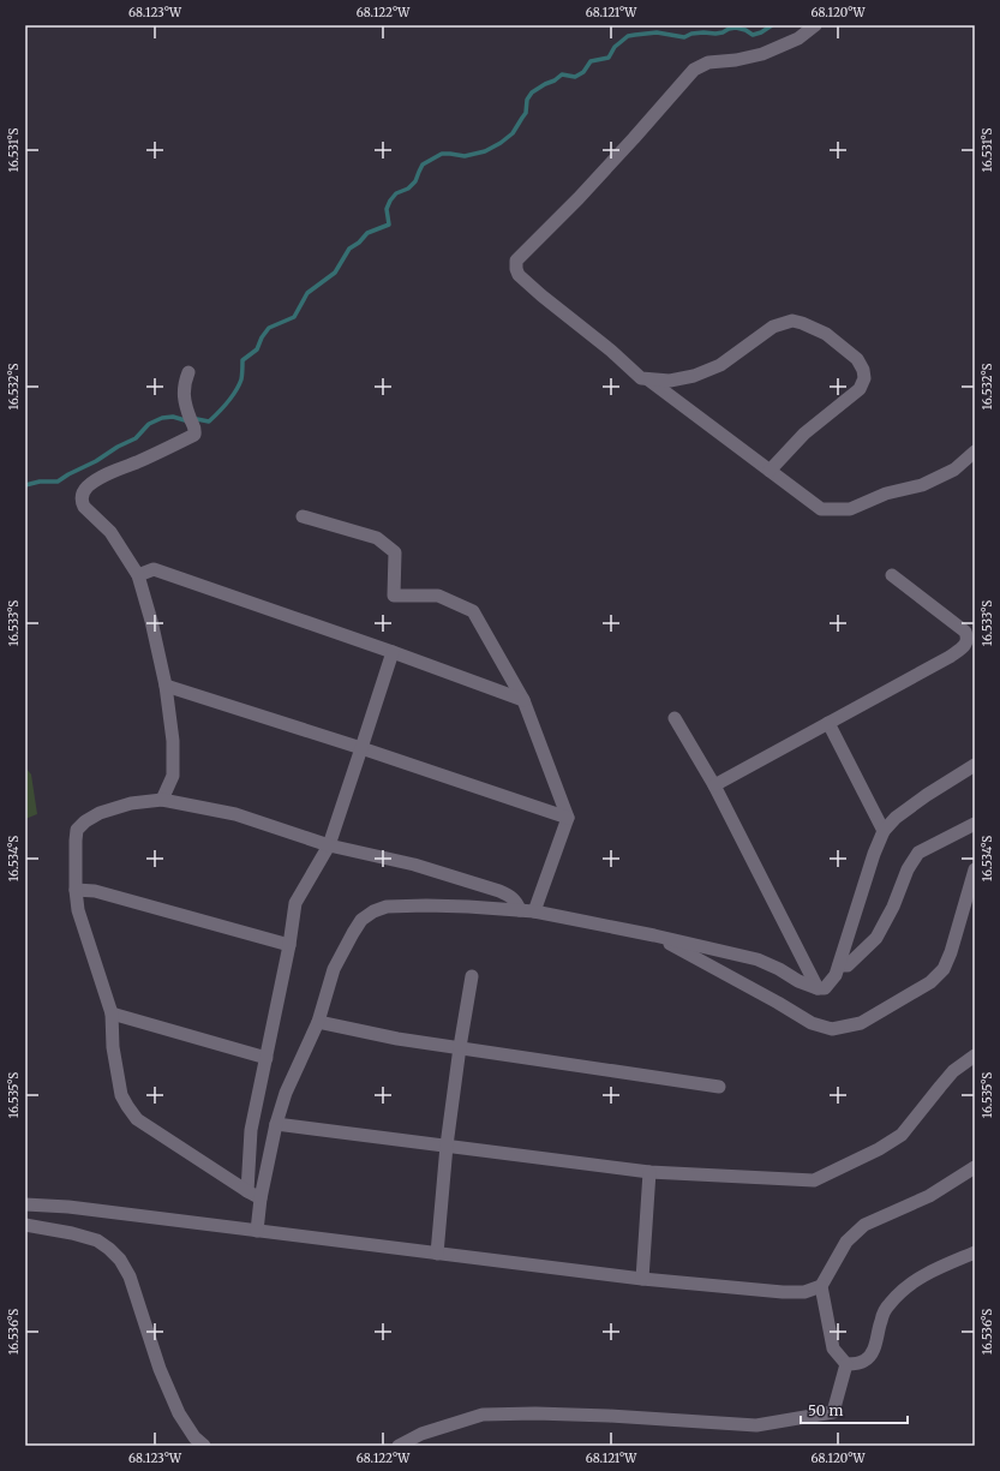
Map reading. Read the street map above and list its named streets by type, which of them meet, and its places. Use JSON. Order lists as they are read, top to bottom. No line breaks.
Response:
{"scale_bar":"50 m","coordinates":["68.123°W","68.122°W","68.121°W","68.120°W","16.531°S","16.532°S","16.533°S","16.534°S","16.535°S","16.536°S"]}
